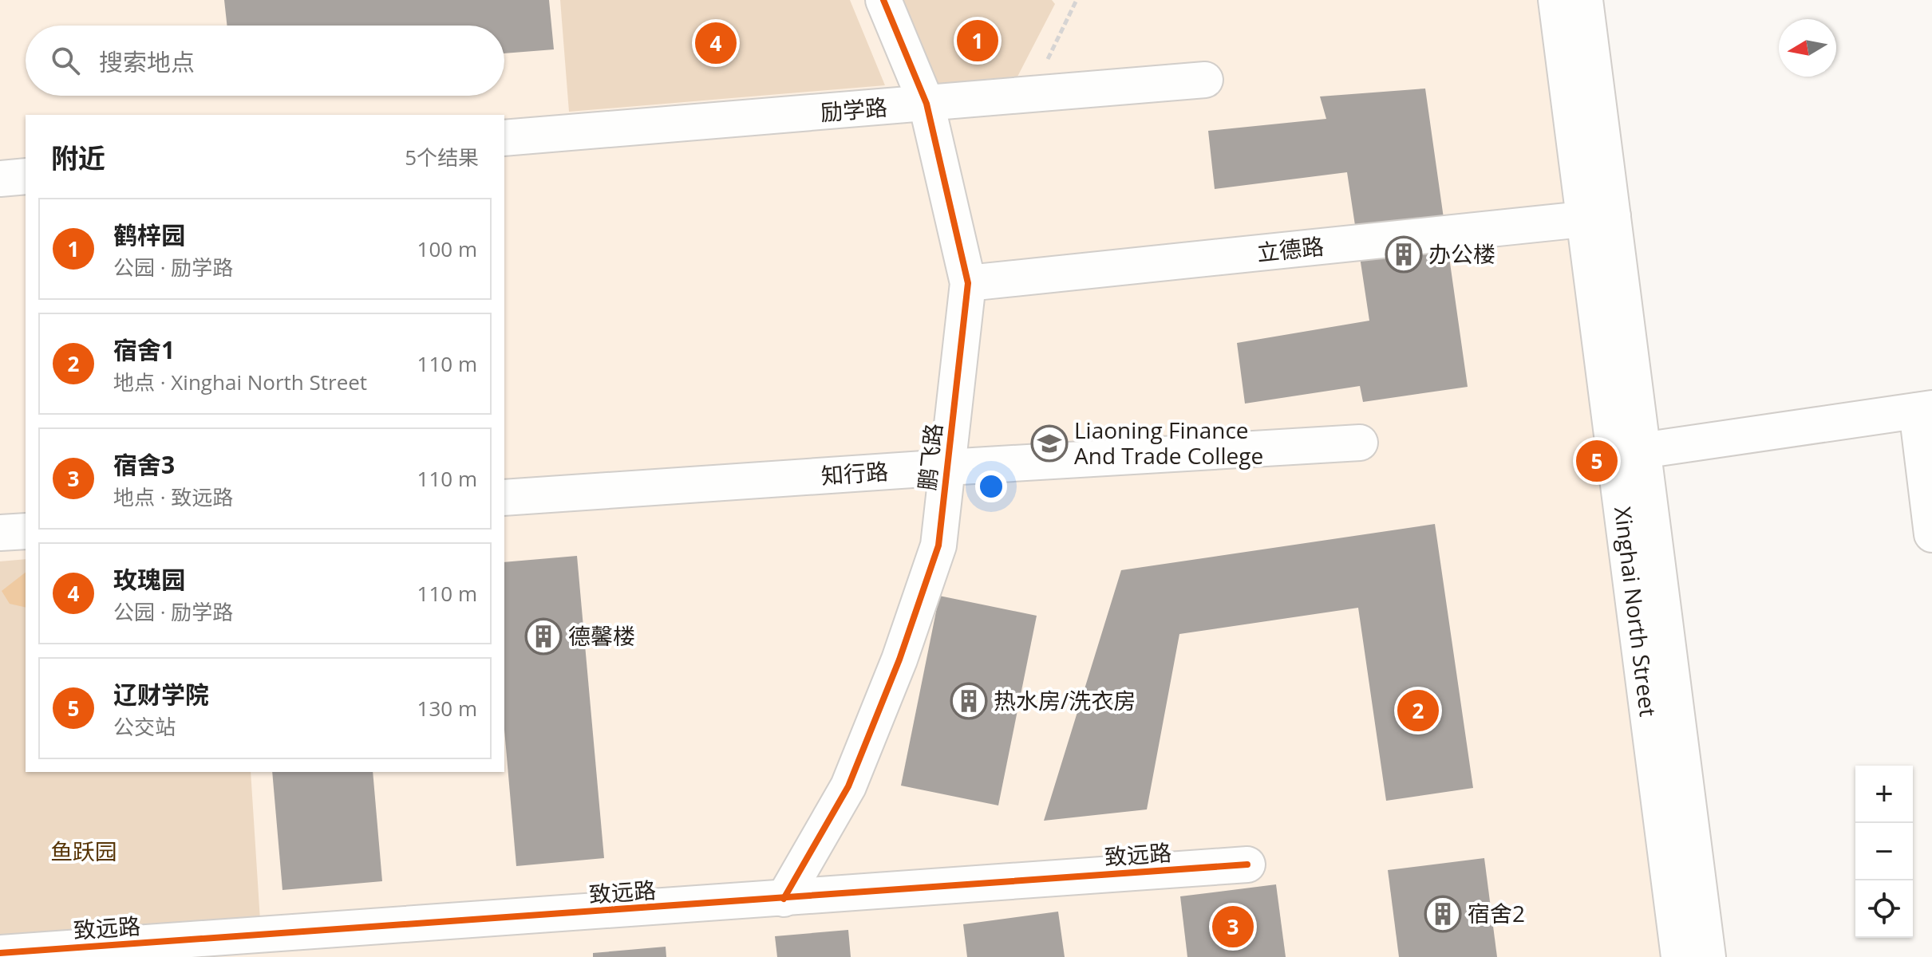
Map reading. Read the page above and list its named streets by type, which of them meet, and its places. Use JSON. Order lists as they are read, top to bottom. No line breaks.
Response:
{"streets":{"street":["励学路","立德路","鹏飞路","知行路","Xinghai North Street","致远路"]},"crossings":[["励学路","鹏飞路"],["立德路","鹏飞路"],["立德路","Xinghai North Street"],["鹏飞路","知行路"],["鹏飞路","致远路"]],"parks":["鱼跃园"],"places":{"building":["办公楼","德馨楼","热水房/洗衣房","宿舍2"],"school or university":["Liaoning Finance And Trade College"]},"north":"left","page":{"pins":["1","4","5","2","3"],"search":"搜索地点","heading":["附近","5个结果"],"list":[{"mark":"1","name":"鹤梓园","note":"公园 · 励学路","value":"100 m"},{"mark":"2","name":"宿舍1","note":"地点 · Xinghai North Street","value":"110 m"},{"mark":"3","name":"宿舍3","note":"地点 · 致远路","value":"110 m"},{"mark":"4","name":"玫瑰园","note":"公园 · 励学路","value":"110 m"},{"mark":"5","name":"辽财学院","note":"公交站","value":"130 m"}],"map_buttons":["+","−"]}}
